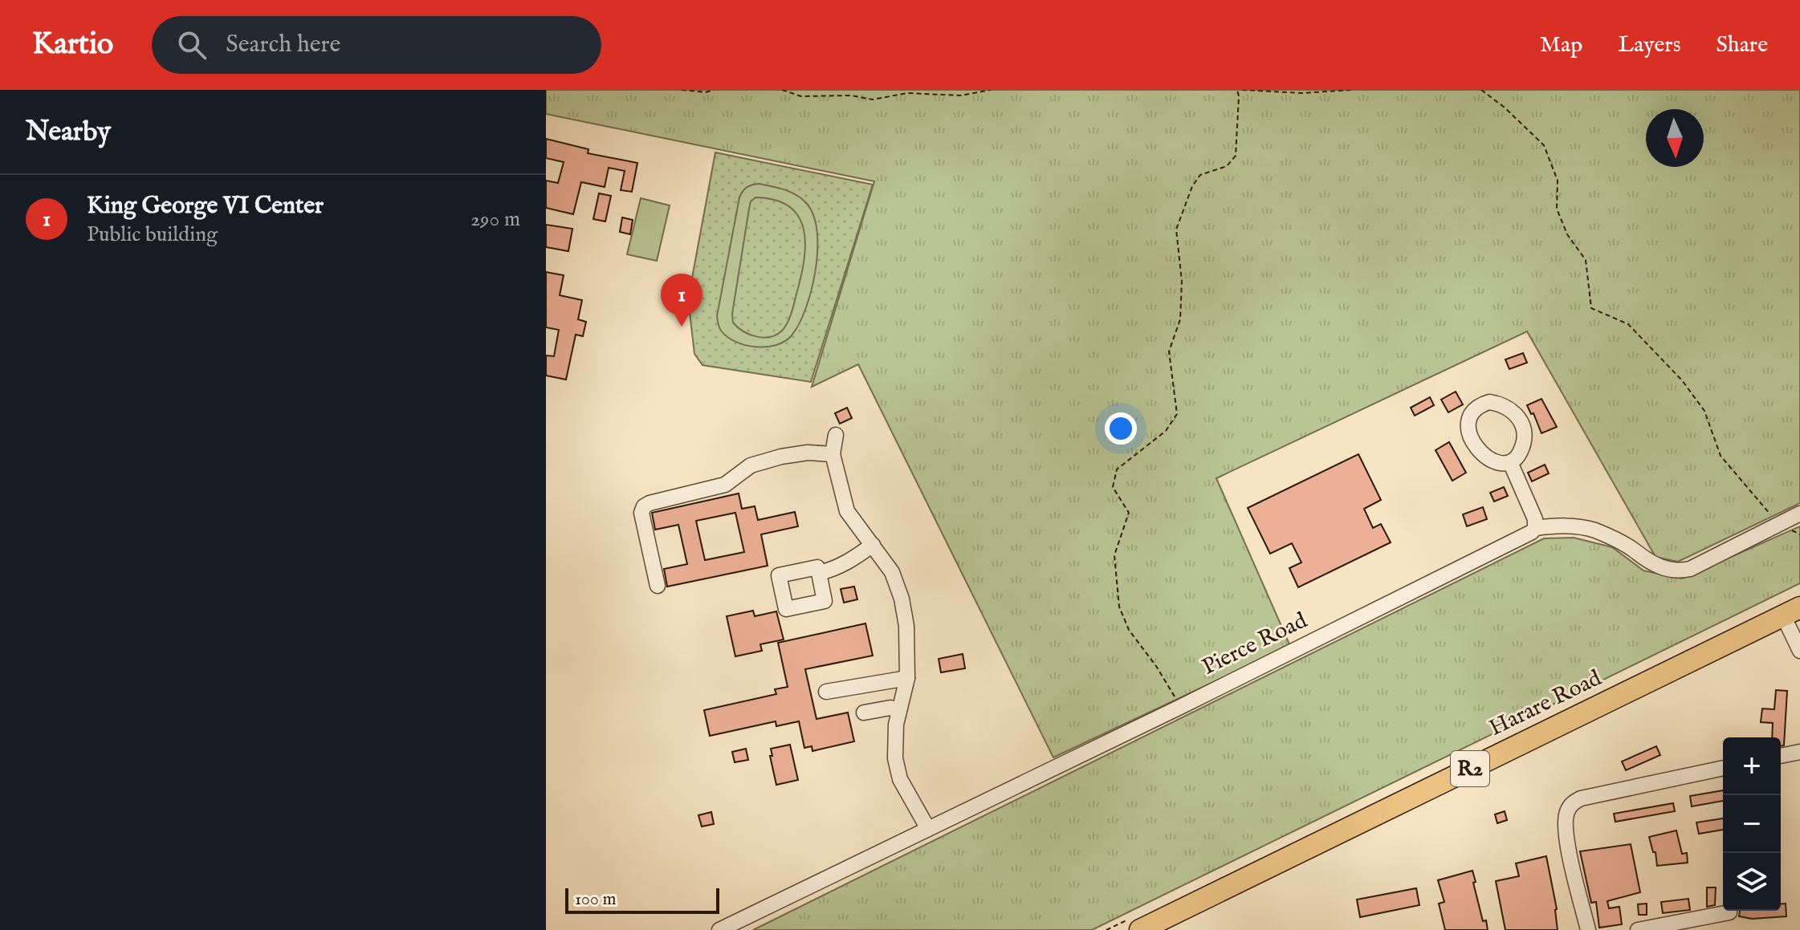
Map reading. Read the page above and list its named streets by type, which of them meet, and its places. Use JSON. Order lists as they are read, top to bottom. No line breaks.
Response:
{"streets":{"highway":["Harare Road","R2"],"lane":["Pierce Road"]},"scale_bar":"100 m","north":"bottom","page":{"header":"Kartio","search":"Search here","nav":["Map","Layers","Share"],"heading":"Nearby","list":[{"mark":"1","name":"King George VI Center","note":"Public building","value":"290 m"}],"pins":"1","map_buttons":["+","−"],"scale":"100 m"}}
